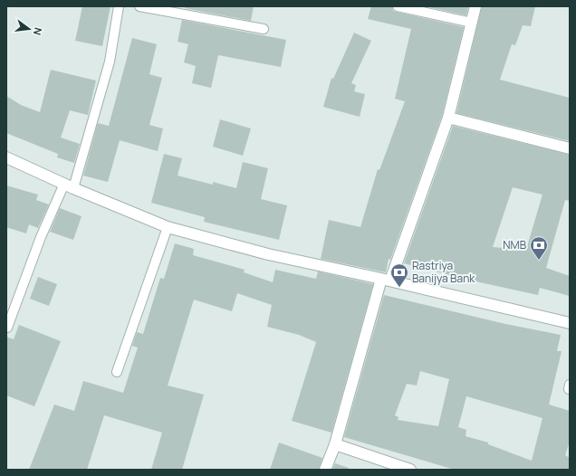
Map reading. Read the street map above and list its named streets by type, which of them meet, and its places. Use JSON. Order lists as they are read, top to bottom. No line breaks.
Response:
{"places":{"bank":["NMB","Rastriya Banijya Bank"]},"north":"right"}
